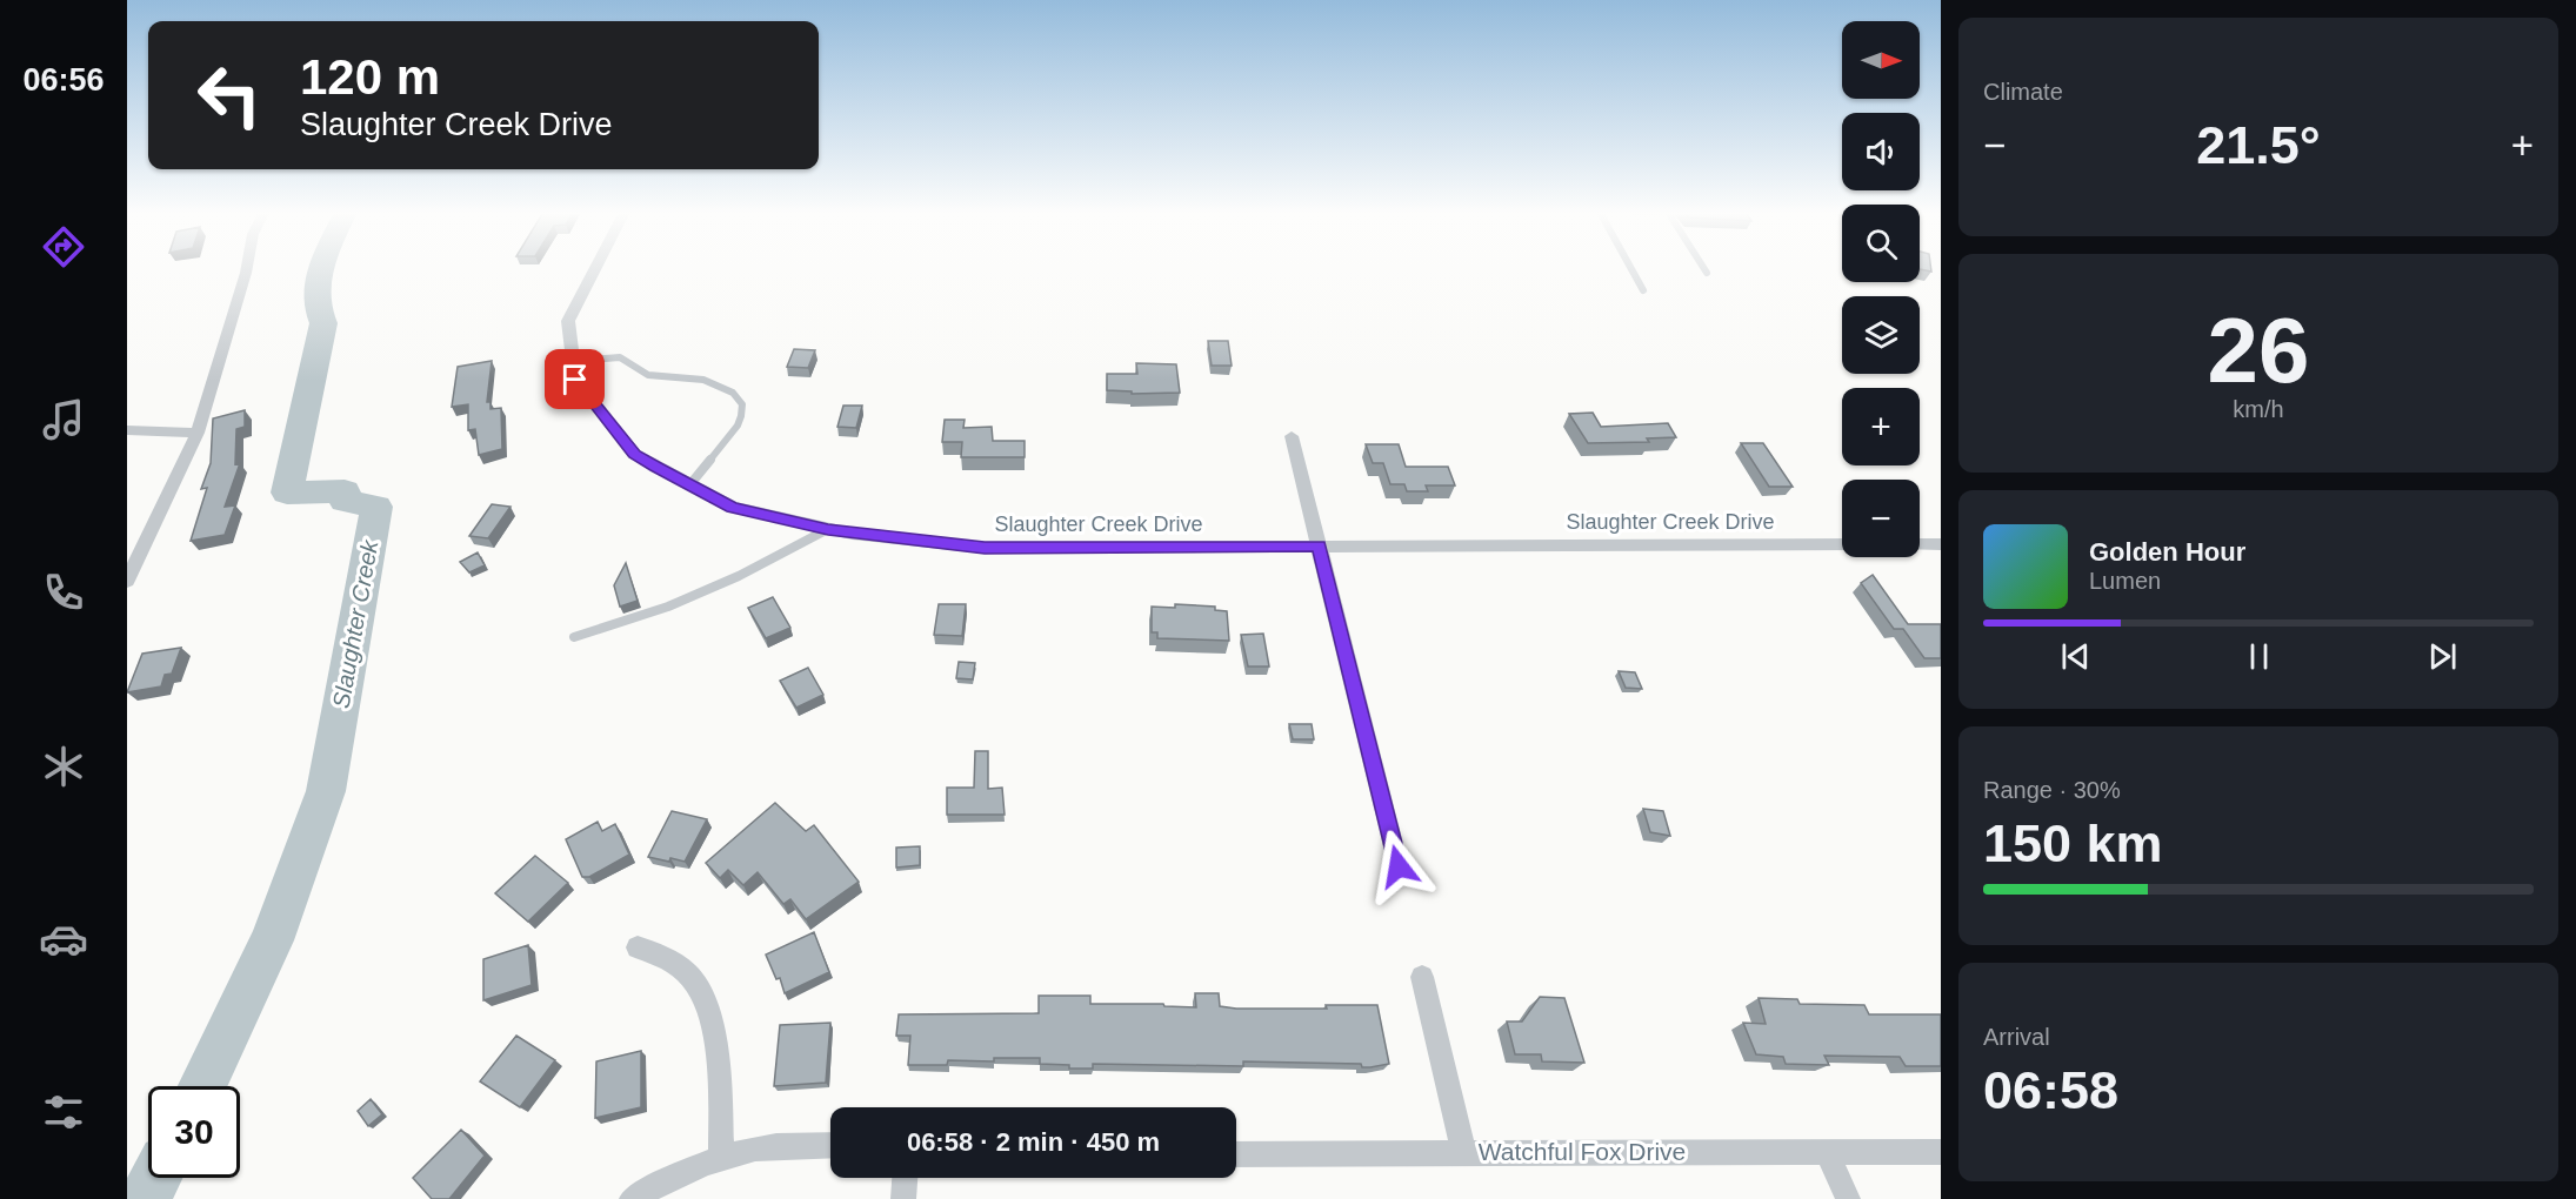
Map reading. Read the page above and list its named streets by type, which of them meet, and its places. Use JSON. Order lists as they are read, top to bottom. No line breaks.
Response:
{"streets":{"street":["Slaughter Creek Drive","Watchful Fox Drive"]},"water":["Slaughter Creek"],"north":"right","page":{"tabs":"06:56","tile":["Climate",["26","km/h"],["Range · 30%","150 km"],["Arrival","06:58"]],"map_buttons":["+","−"],"turn":["120 m","Slaughter Creek Drive"],"heat":["−","21.5°","+"],"song":["Golden Hour","Lumen"],"limit":"30","trip":"06:58 · 2 min · 450 m"}}
